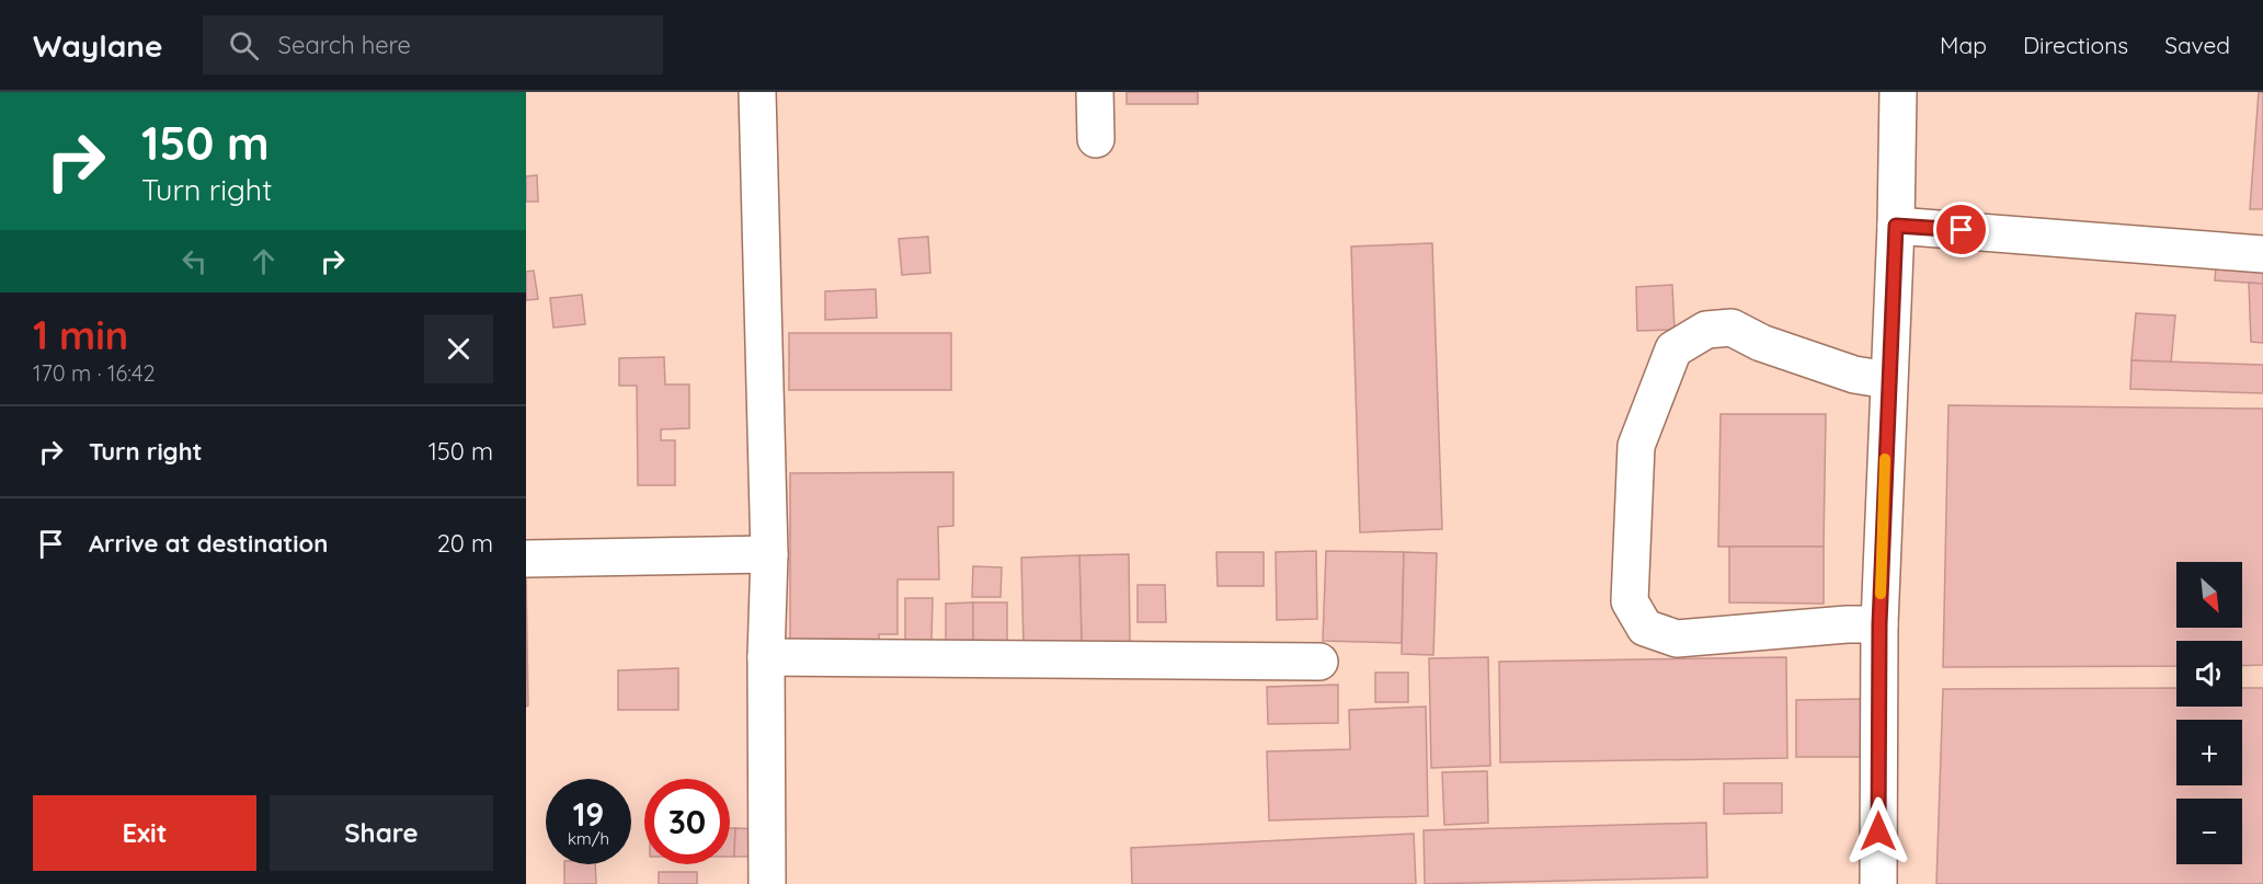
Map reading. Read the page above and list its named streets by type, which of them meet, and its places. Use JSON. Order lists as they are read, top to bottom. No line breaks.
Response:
{"north":"bottom right","page":{"header":"Waylane","search":"Search here","nav":["Map","Directions","Saved"],"turn":["150 m","Turn right"],"heading":["1 min","170 m · 16:42"],"list":[{"name":"Turn right","value":"150 m"},{"name":"Arrive at destination","value":"20 m"}],"map_buttons":["+","−"],"speed":"19 km/h","limit":"30","buttons":["Exit","Share"]}}
